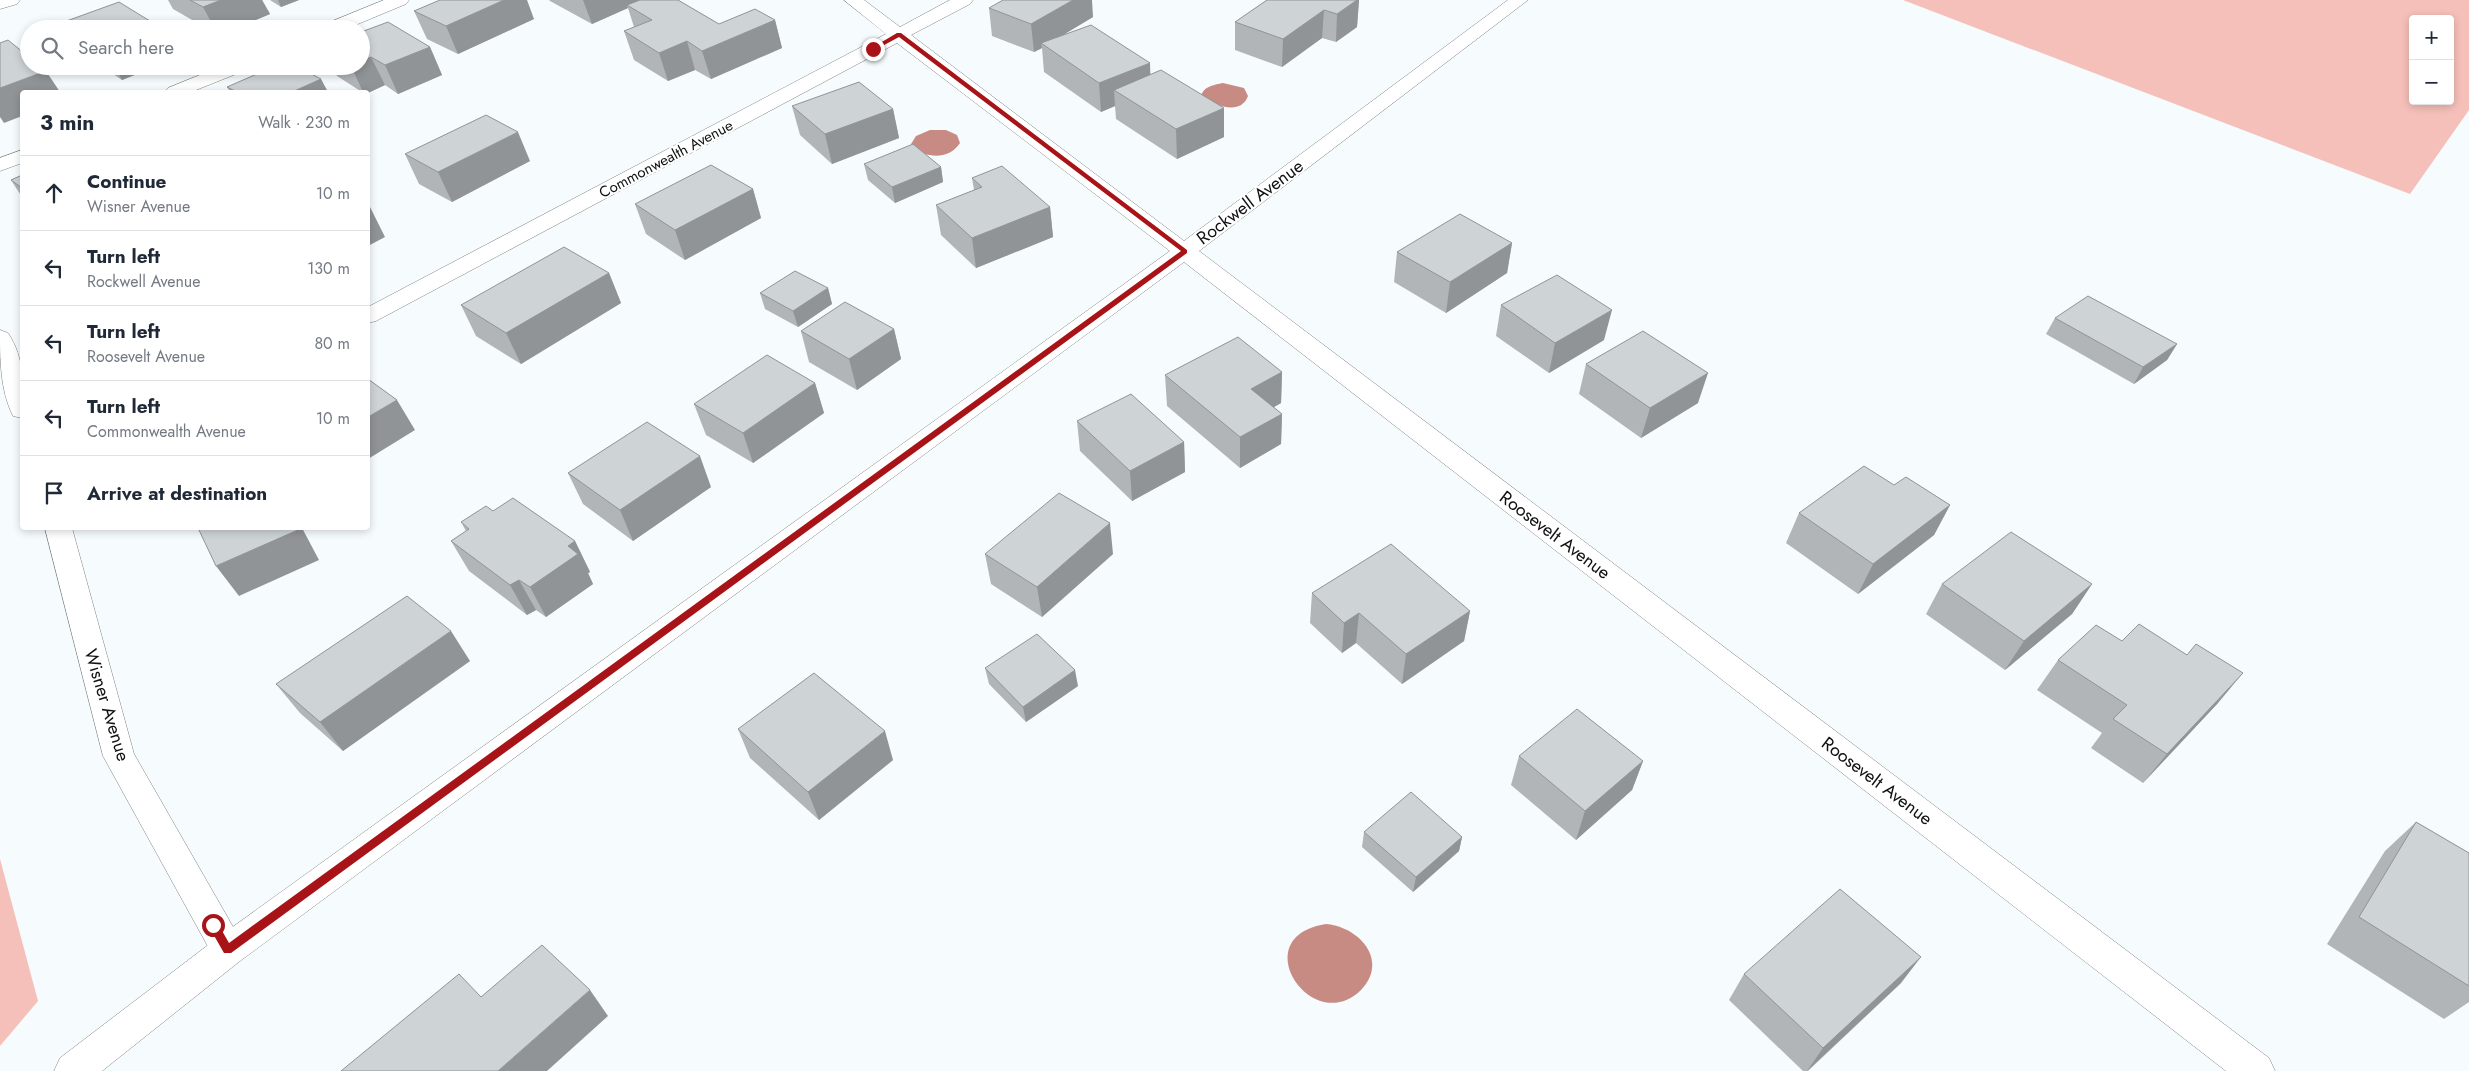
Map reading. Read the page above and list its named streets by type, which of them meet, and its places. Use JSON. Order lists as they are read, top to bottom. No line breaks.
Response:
{"streets":{"street":["Commonwealth Avenue","Rockwell Avenue","Roosevelt Avenue","Wisner Avenue"]},"crossings":[["Commonwealth Avenue","Roosevelt Avenue"],["Rockwell Avenue","Roosevelt Avenue"],["Rockwell Avenue","Wisner Avenue"]],"page":{"map_buttons":["+","−"],"search":"Search here","heading":["3 min","Walk · 230 m"],"list":[["Continue","Wisner Avenue","10 m"],["Turn left","Rockwell Avenue","130 m"],["Turn left","Roosevelt Avenue","80 m"],["Turn left","Commonwealth Avenue","10 m"],"Arrive at destination"]}}
